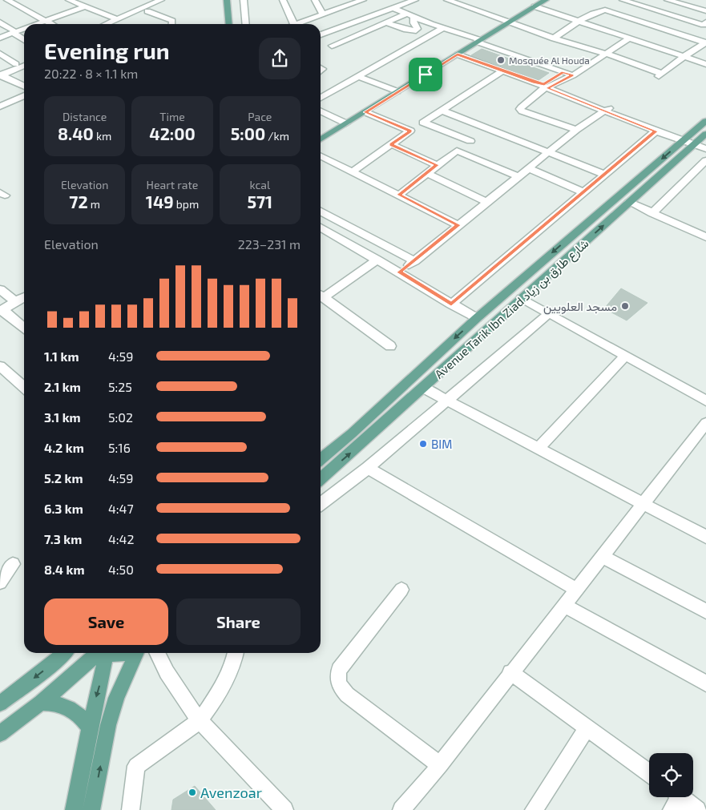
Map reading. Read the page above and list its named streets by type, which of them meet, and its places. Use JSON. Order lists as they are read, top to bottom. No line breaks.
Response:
{"streets":{"main road":["Avenue Tarik Ibn Ziad شارع طارق بن زياد"]},"places":["Mosquée Al Houda","مسجد العلويين","BIM","Avenzoar"],"page":{"heading":["Evening run","20:22 · 8 × 1.1 km"],"stats":[["Distance","8.40 km"],["Time","42:00"],["Pace","5:00 /km"],["Elevation","72 m"],["Heart rate","149 bpm"],["kcal","571"]],"chart":["Elevation","223–231 m"],"list":[{"name":"1.1 km","note":"4:59"},{"name":"2.1 km","note":"5:25"},{"name":"3.1 km","note":"5:02"},{"name":"4.2 km","note":"5:16"},{"name":"5.2 km","note":"4:59"},{"name":"6.3 km","note":"4:47"},{"name":"7.3 km","note":"4:42"},{"name":"8.4 km","note":"4:50"}],"buttons":["Save","Share"]}}
